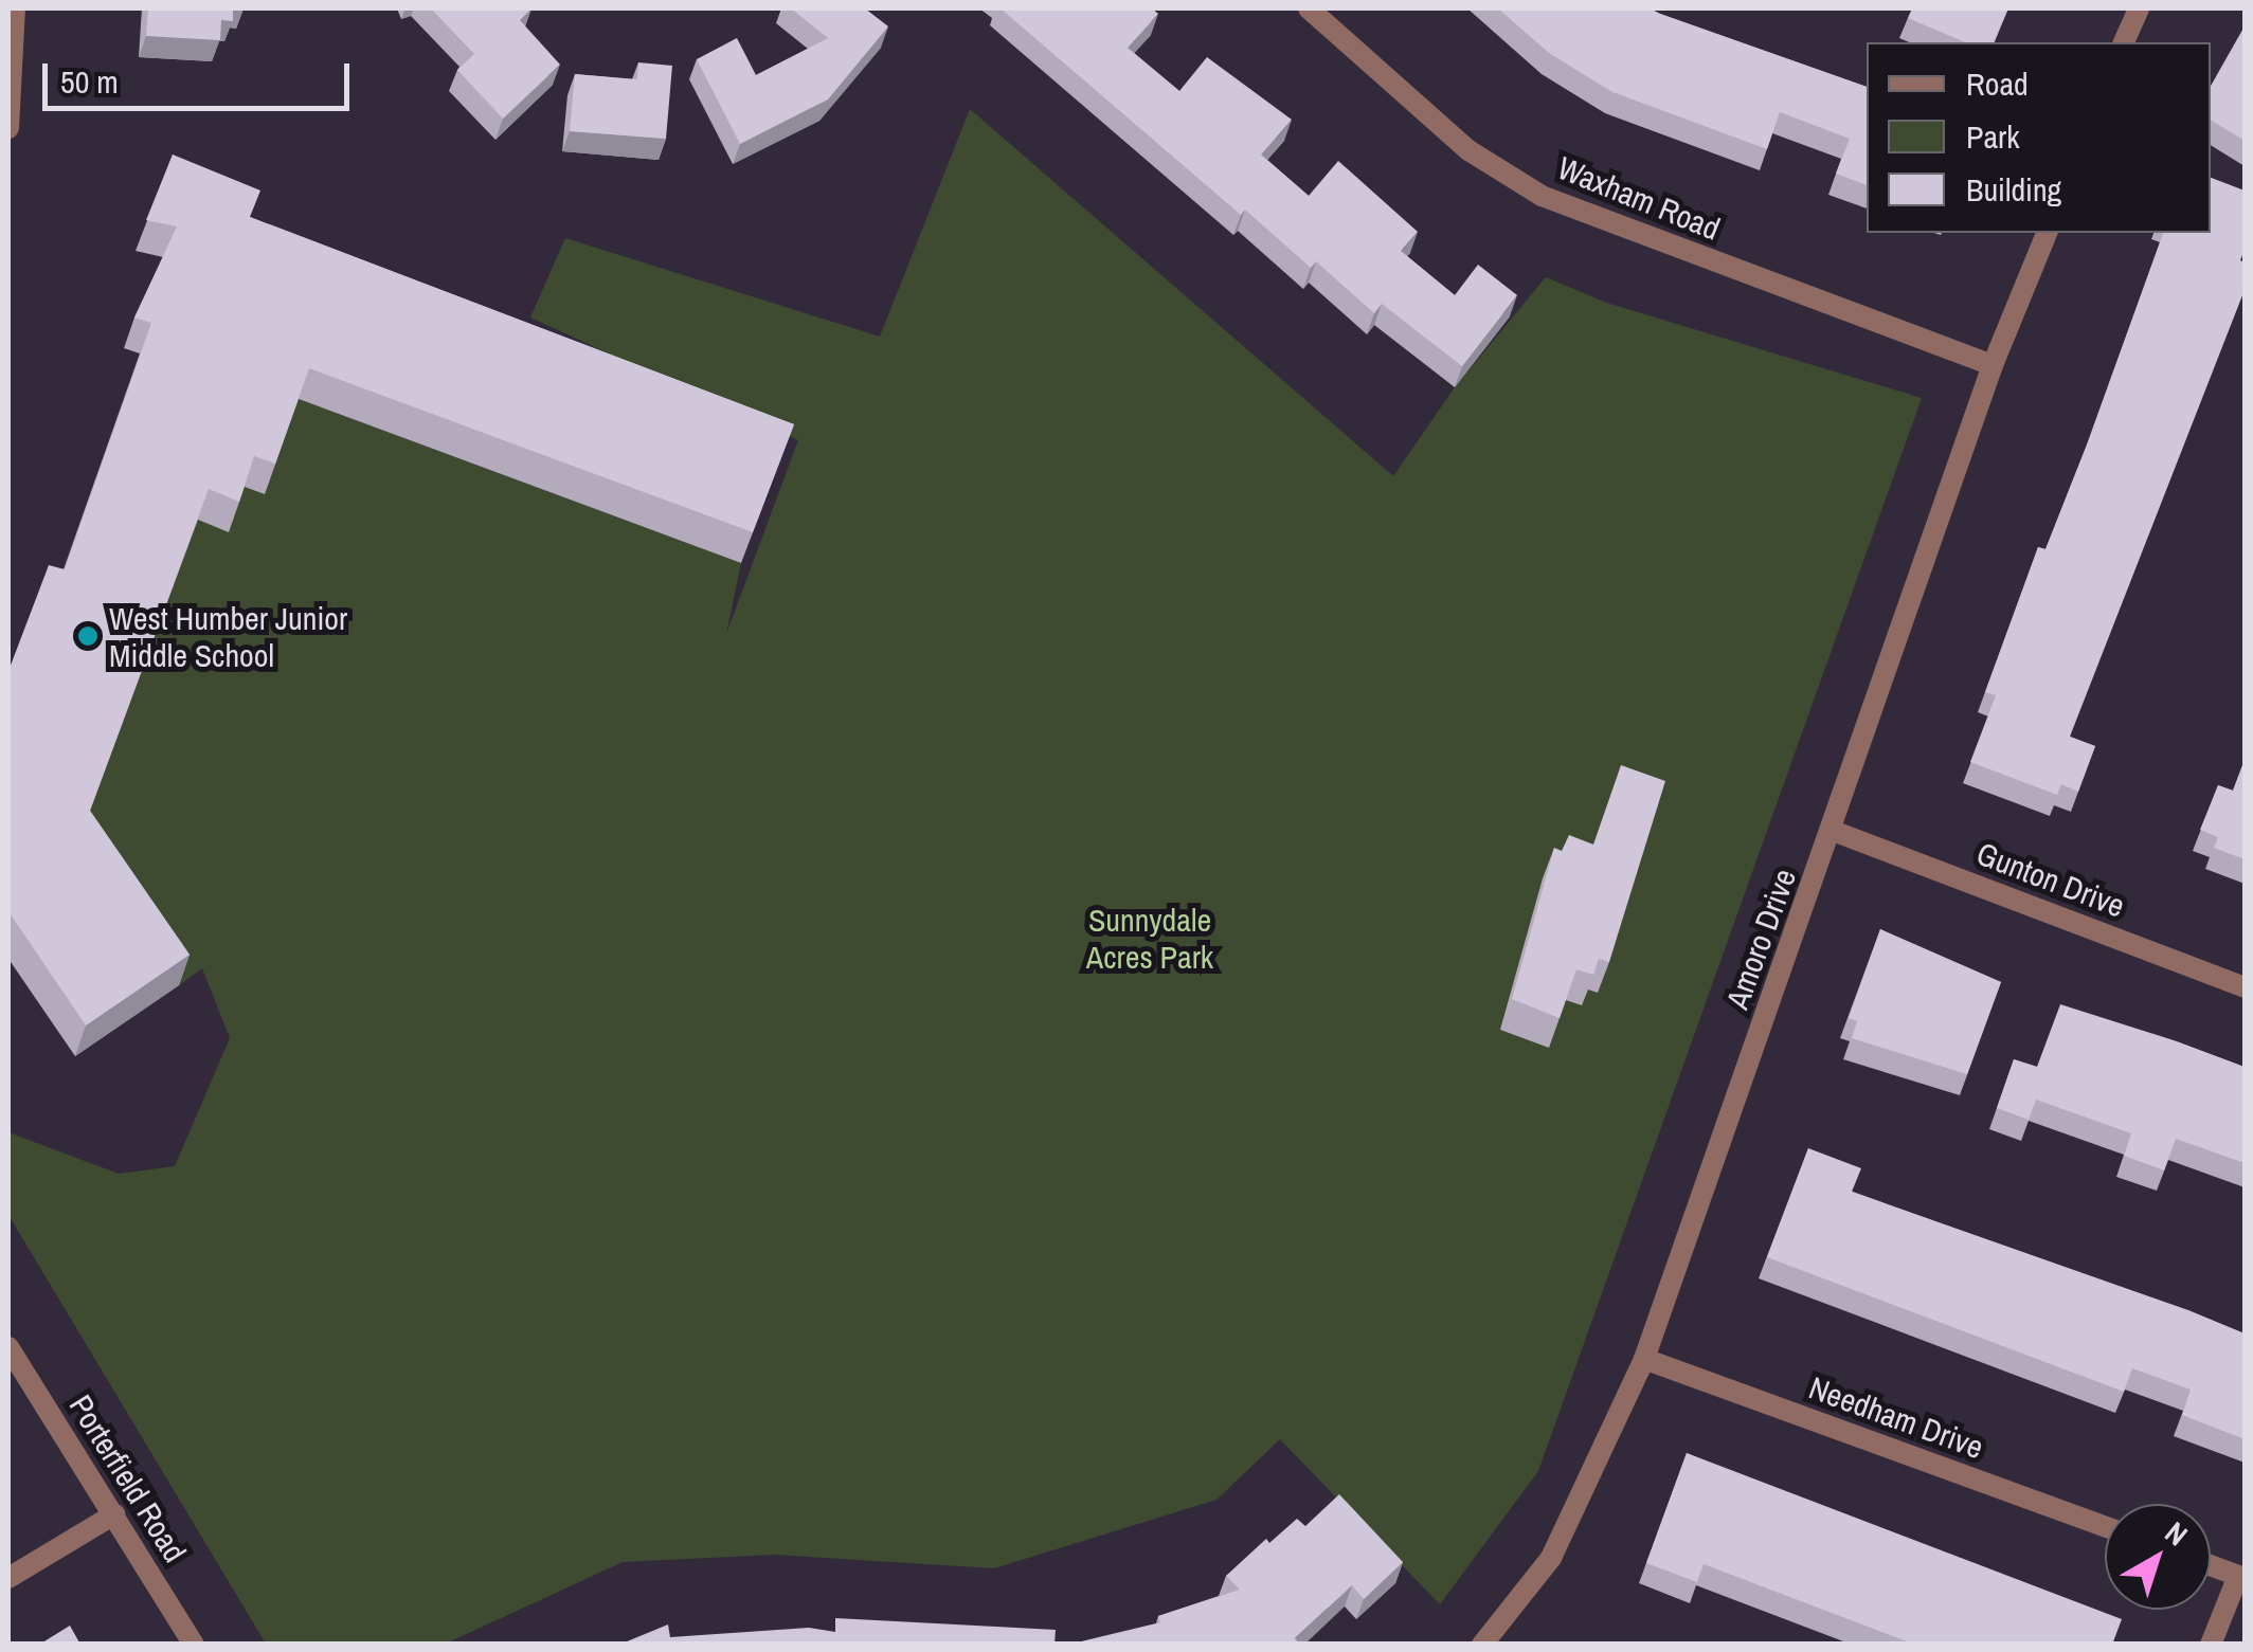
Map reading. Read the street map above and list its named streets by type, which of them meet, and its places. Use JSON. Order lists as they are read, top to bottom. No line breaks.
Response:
{"streets":{"street":["Waxham Road","Gunton Drive","Amoro Drive","Needham Drive","Porterfield Road"]},"crossings":[["Waxham Road","Amoro Drive"],["Gunton Drive","Amoro Drive"],["Amoro Drive","Needham Drive"]],"parks":["Sunnydale Acres Park"],"places":["West Humber Junior Middle School"],"legend":["Road","Park","Building"],"scale_bar":"50 m","north":"top right"}
